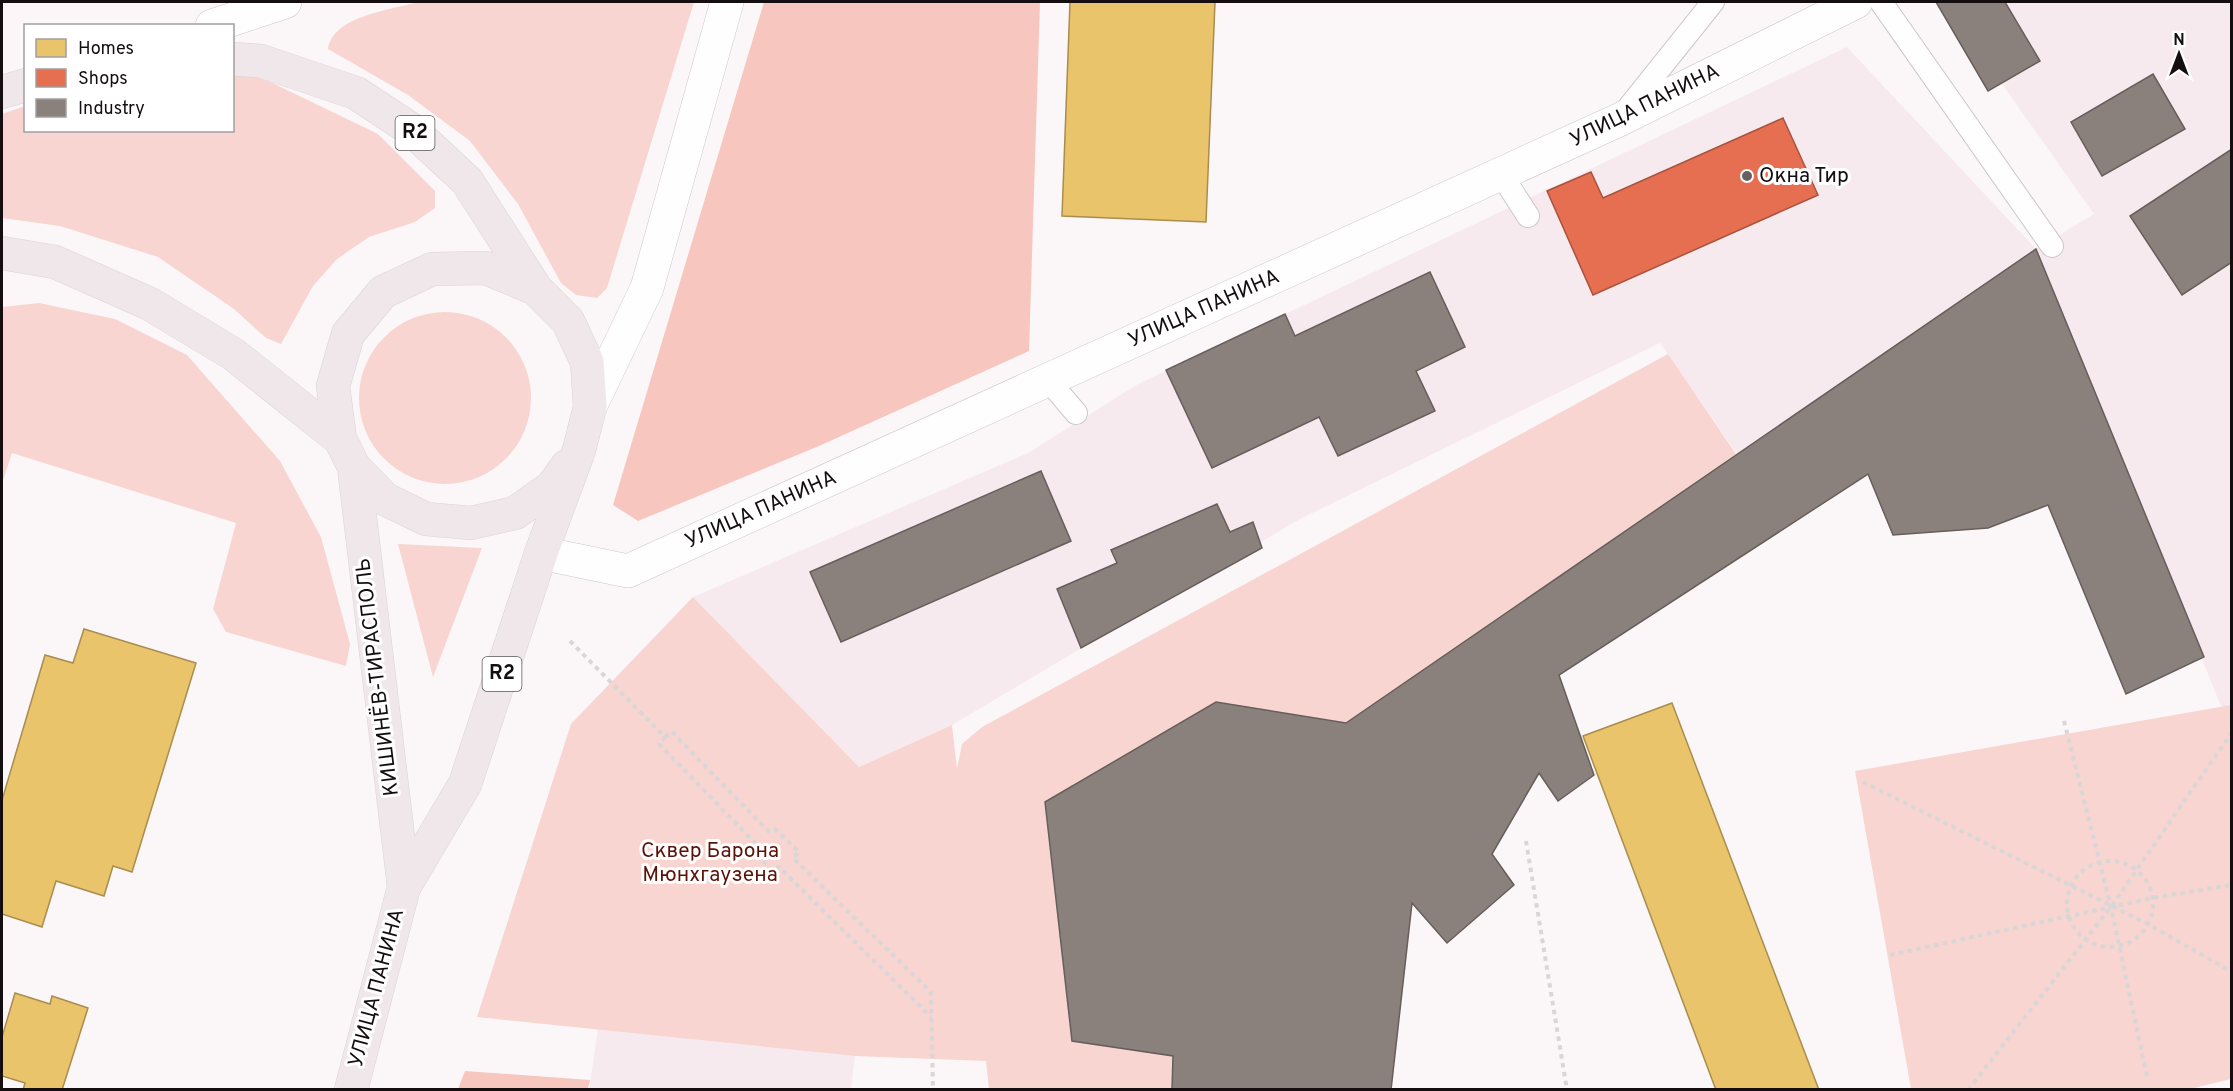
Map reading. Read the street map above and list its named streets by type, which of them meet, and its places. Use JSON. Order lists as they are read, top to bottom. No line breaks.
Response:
{"streets":{"main road":["УЛИЦА ПАНИНА","R2","КИШИНЁВ-ТИРАСПОЛЬ"]},"crossings":[["УЛИЦА ПАНИНА","R2"],["УЛИЦА ПАНИНА","КИШИНЁВ-ТИРАСПОЛЬ"],["R2","КИШИНЁВ-ТИРАСПОЛЬ"]],"parks":["Сквер Барона Мюнхгаузена"],"places":["Окна Тир"],"legend":["Homes","Shops","Industry"],"north":"top"}
